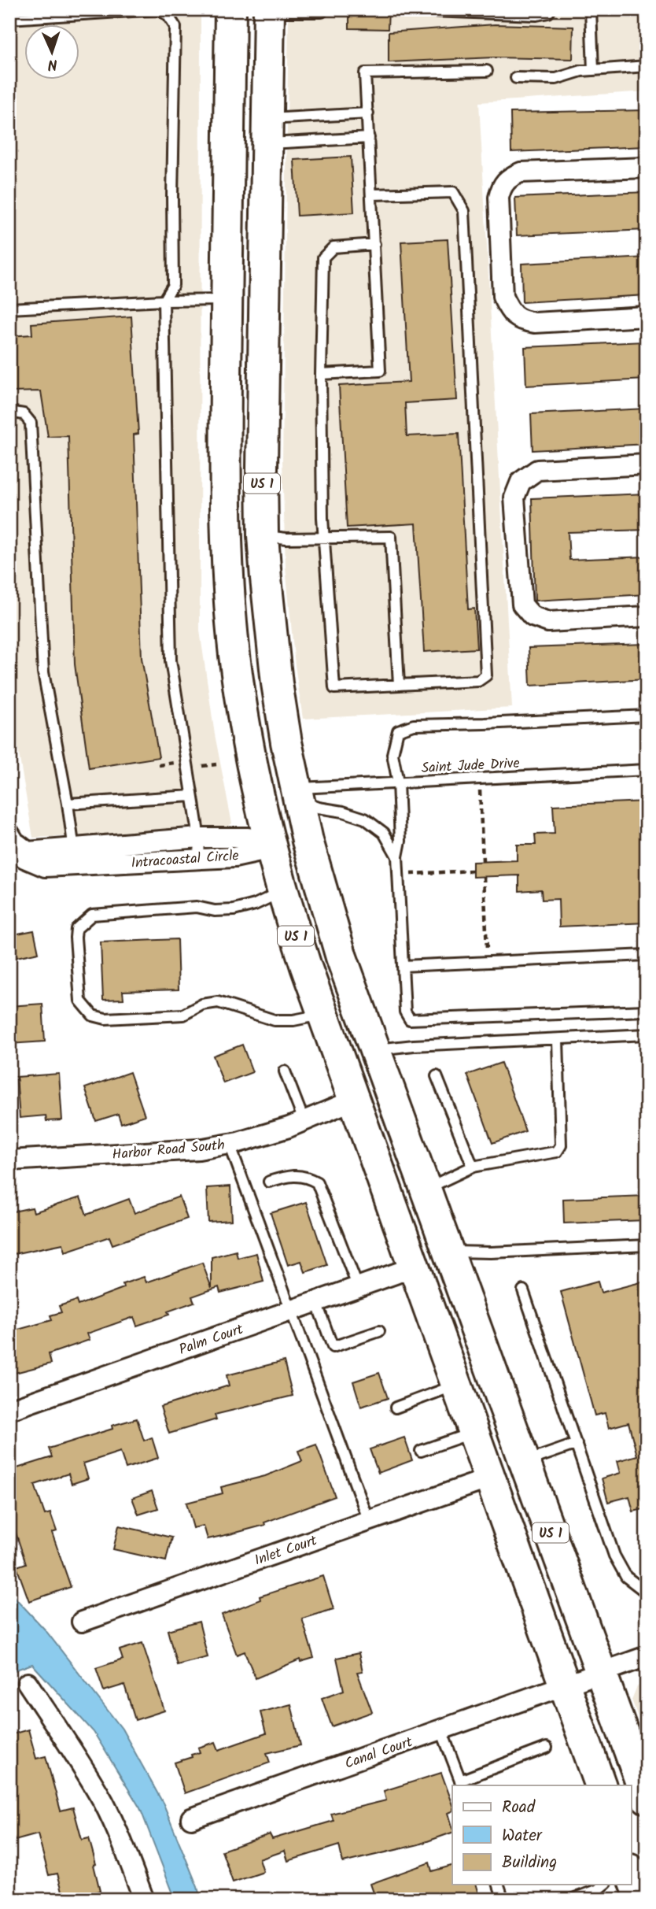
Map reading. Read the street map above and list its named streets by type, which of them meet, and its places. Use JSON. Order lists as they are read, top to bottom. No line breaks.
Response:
{"streets":{"main road":["US 1"],"street":["Intracoastal Circle","Harbor Road South","Palm Court","Inlet Court","Canal Court"],"lane":["Saint Jude Drive"]},"crossings":[["US 1","Saint Jude Drive"],["US 1","Intracoastal Circle"],["US 1","Harbor Road South"],["US 1","Palm Court"],["US 1","Inlet Court"],["US 1","Canal Court"]],"legend":["Road","Water","Building"],"north":"bottom"}
